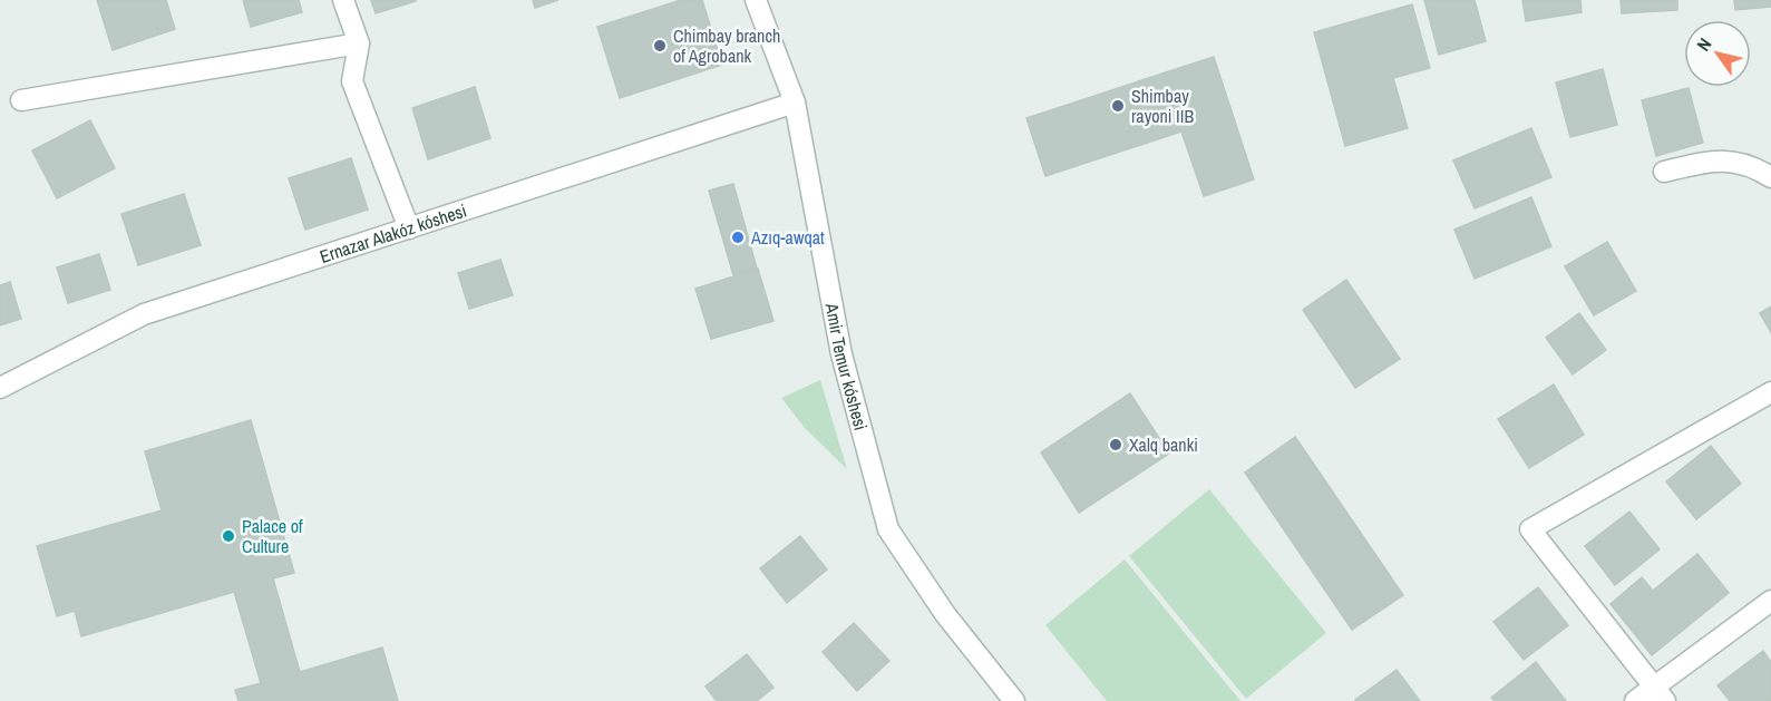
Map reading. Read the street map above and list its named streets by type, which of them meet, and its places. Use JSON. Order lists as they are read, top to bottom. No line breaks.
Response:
{"streets":{"street":["Ernazar Alakóz kóshesi","Amir Temur kóshesi"]},"crossings":[["Ernazar Alakóz kóshesi","Amir Temur kóshesi"]],"places":["Chimbay branch of Agrobank","Shimbay rayoni IIB","Azıq-awqat","Xalq banki","Palace of Culture"],"north":"top left"}
